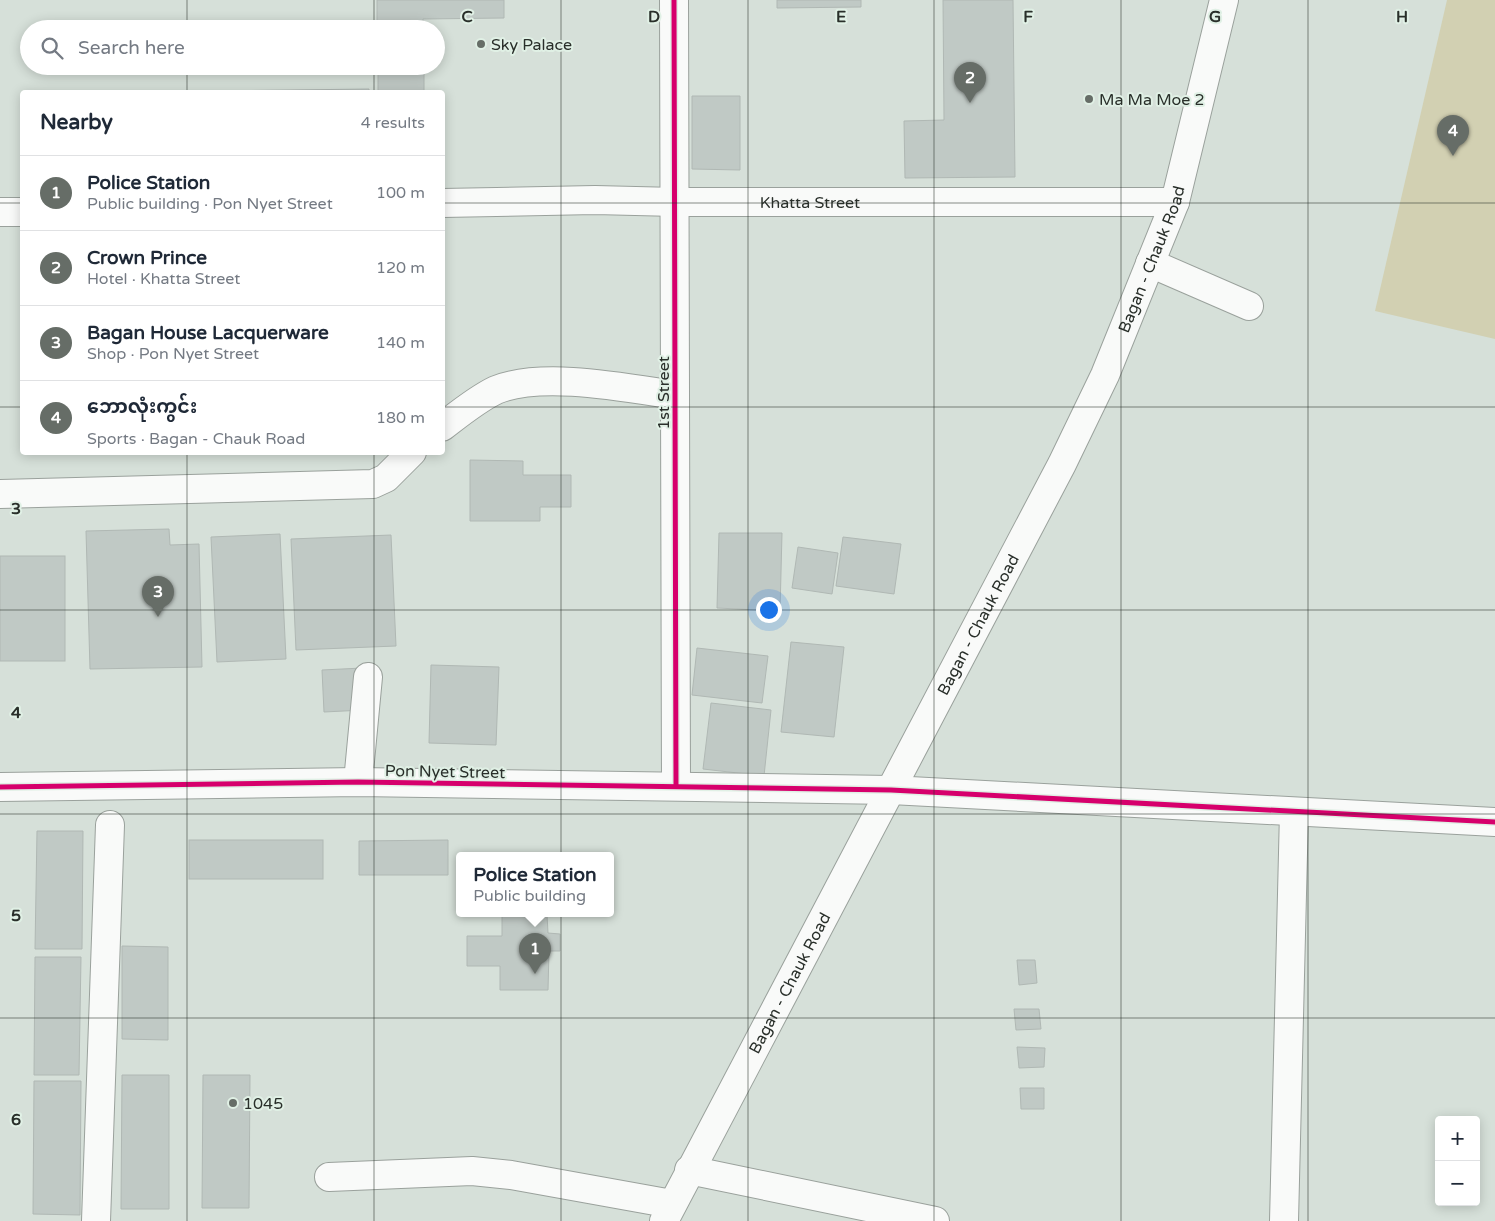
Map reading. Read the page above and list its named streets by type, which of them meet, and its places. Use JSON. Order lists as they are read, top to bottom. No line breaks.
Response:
{"streets":{"street":["Khatta Street","Bagan - Chauk Road","1st Street","Pon Nyet Street"]},"crossings":[["Khatta Street","Bagan - Chauk Road"],["Khatta Street","1st Street"],["Bagan - Chauk Road","Pon Nyet Street"],["1st Street","Pon Nyet Street"]],"places":["Sky Palace","Ma Ma Moe 2","1045"],"page":{"search":"Search here","pins":["2","4","3","1"],"heading":["Nearby","4 results"],"list":[{"mark":"1","name":"Police Station","note":"Public building · Pon Nyet Street","value":"100 m"},{"mark":"2","name":"Crown Prince","note":"Hotel · Khatta Street","value":"120 m"},{"mark":"3","name":"Bagan House Lacquerware","note":"Shop · Pon Nyet Street","value":"140 m"},{"mark":"4","name":"ဘောလုံးကွင်း","note":"Sports · Bagan - Chauk Road","value":"180 m"}],"popup":["Police Station","Public building"],"map_buttons":["+","−"]},"grid":{"columns":["C","D","E","F","G","H"],"rows":["3","4","5","6"]}}
